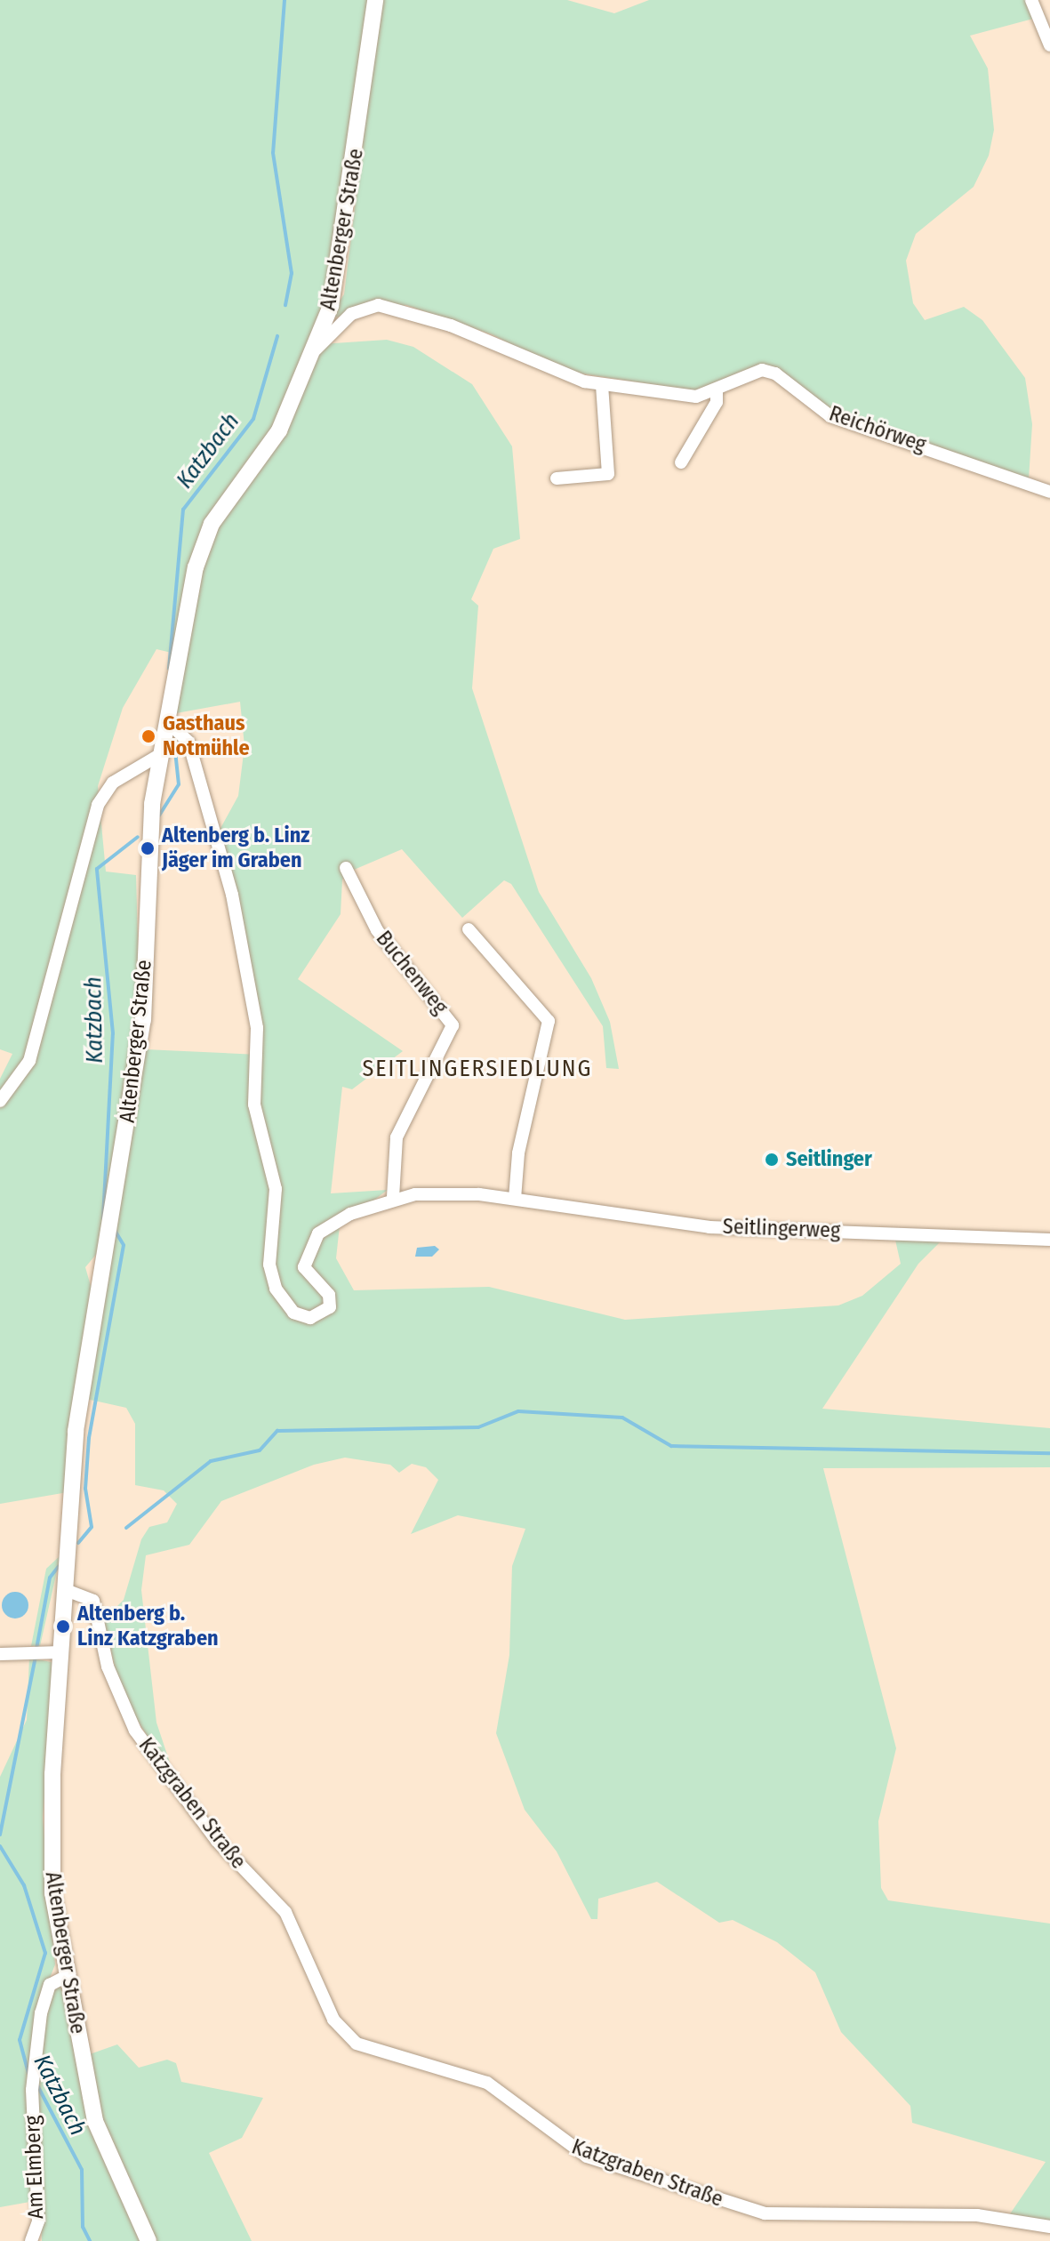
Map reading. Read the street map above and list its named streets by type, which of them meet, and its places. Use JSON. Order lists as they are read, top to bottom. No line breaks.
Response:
{"streets":{"street":["Altenberger Straße","Reichörweg","Buchenweg","Seitlingerweg","Katzgraben Straße","Am Elmberg"]},"crossings":[["Altenberger Straße","Reichörweg"],["Altenberger Straße","Seitlingerweg"],["Altenberger Straße","Katzgraben Straße"],["Altenberger Straße","Am Elmberg"],["Buchenweg","Seitlingerweg"]],"districts":["SEITLINGERSIEDLUNG"],"water":["Katzbach"],"places":["Gasthaus Notmühle","Altenberg b. Linz Jäger im Graben","Seitlinger","Altenberg b. Linz Katzgraben"]}
